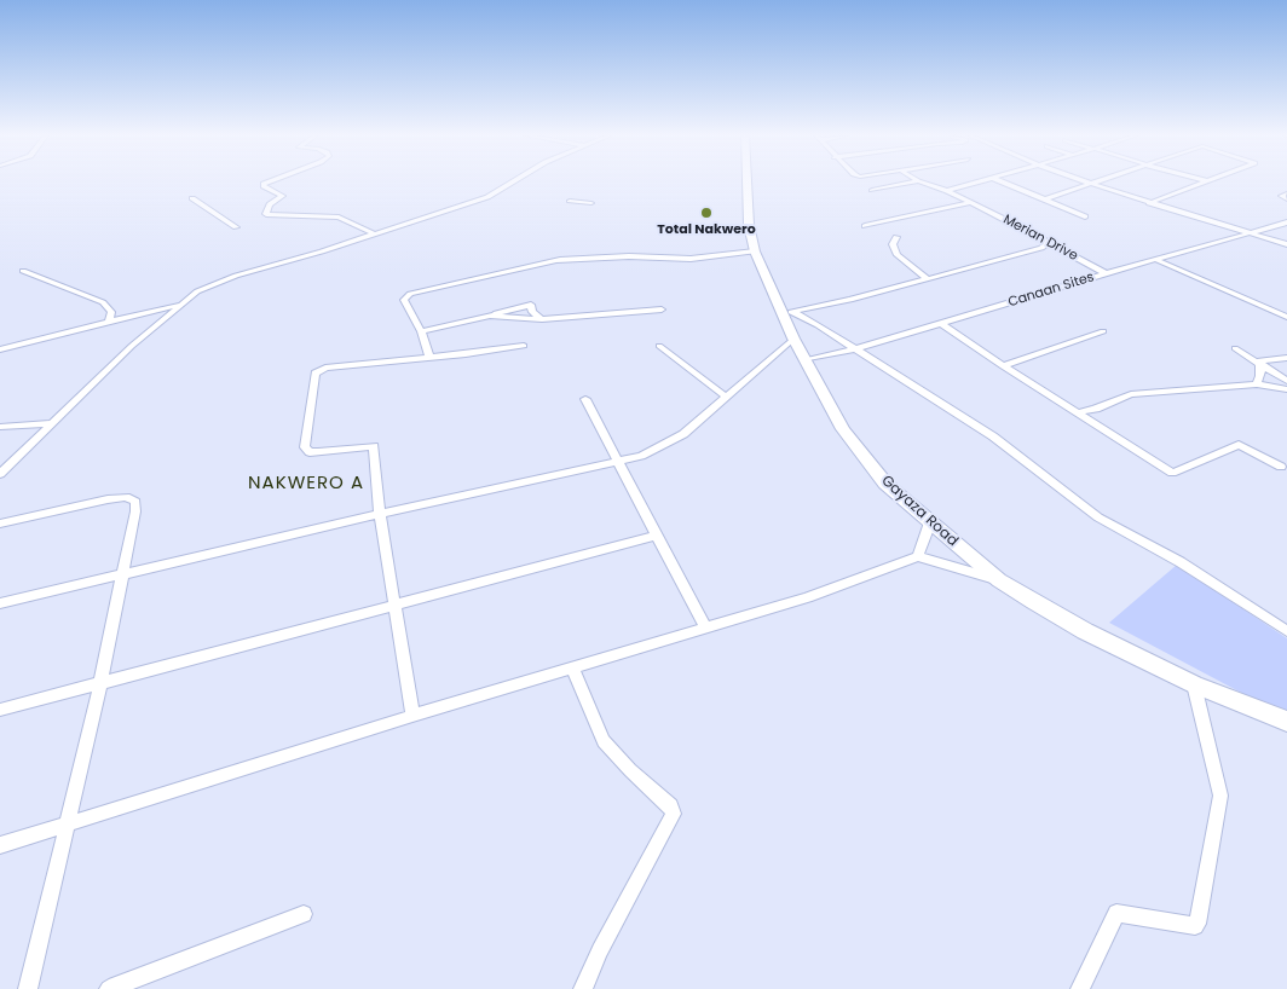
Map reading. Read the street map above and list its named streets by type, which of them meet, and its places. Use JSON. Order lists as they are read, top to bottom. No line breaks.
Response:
{"streets":{"main road":["Gayaza Road"],"street":["Merian Drive","Canaan Sites"]},"crossings":[["Merian Drive","Canaan Sites"],["Canaan Sites","Gayaza Road"]],"districts":["NAKWERO A"],"places":["Total Nakwero"]}
